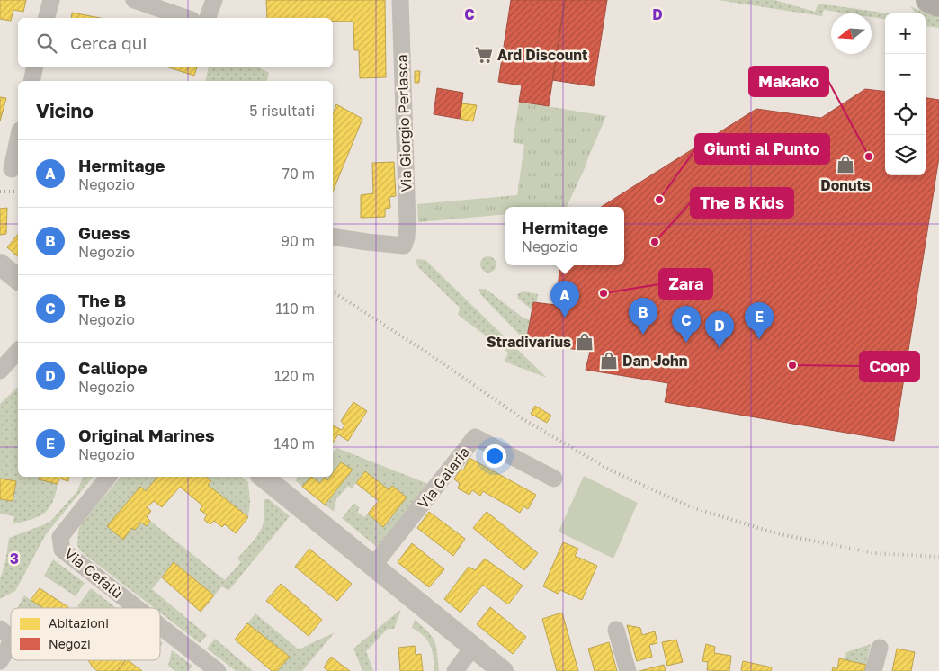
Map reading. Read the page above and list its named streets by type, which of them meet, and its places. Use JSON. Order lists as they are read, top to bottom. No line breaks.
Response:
{"streets":{"street":["Via Giorgio Perlasca","Via Galaria","Via Cefalù"]},"places":{"supermarket":["Ard Discount"],"other":["Makako","Giunti al Punto","The B Kids","Zara","Coop"],"shop":["Donuts","Stradivarius","Dan John"]},"legend":["Abitazioni","Negozi"],"north":"left","page":{"map_buttons":["+","−"],"search":"Cerca qui","heading":["Vicino","5 risultati"],"list":[{"mark":"A","name":"Hermitage","note":"Negozio","value":"70 m"},{"mark":"B","name":"Guess","note":"Negozio","value":"90 m"},{"mark":"C","name":"The B","note":"Negozio","value":"110 m"},{"mark":"D","name":"Calliope","note":"Negozio","value":"120 m"},{"mark":"E","name":"Original Marines","note":"Negozio","value":"140 m"}],"popup":["Hermitage","Negozio"],"pins":["A","B","E","C","D"]},"grid":{"columns":["C","D"],"rows":["3"]}}
